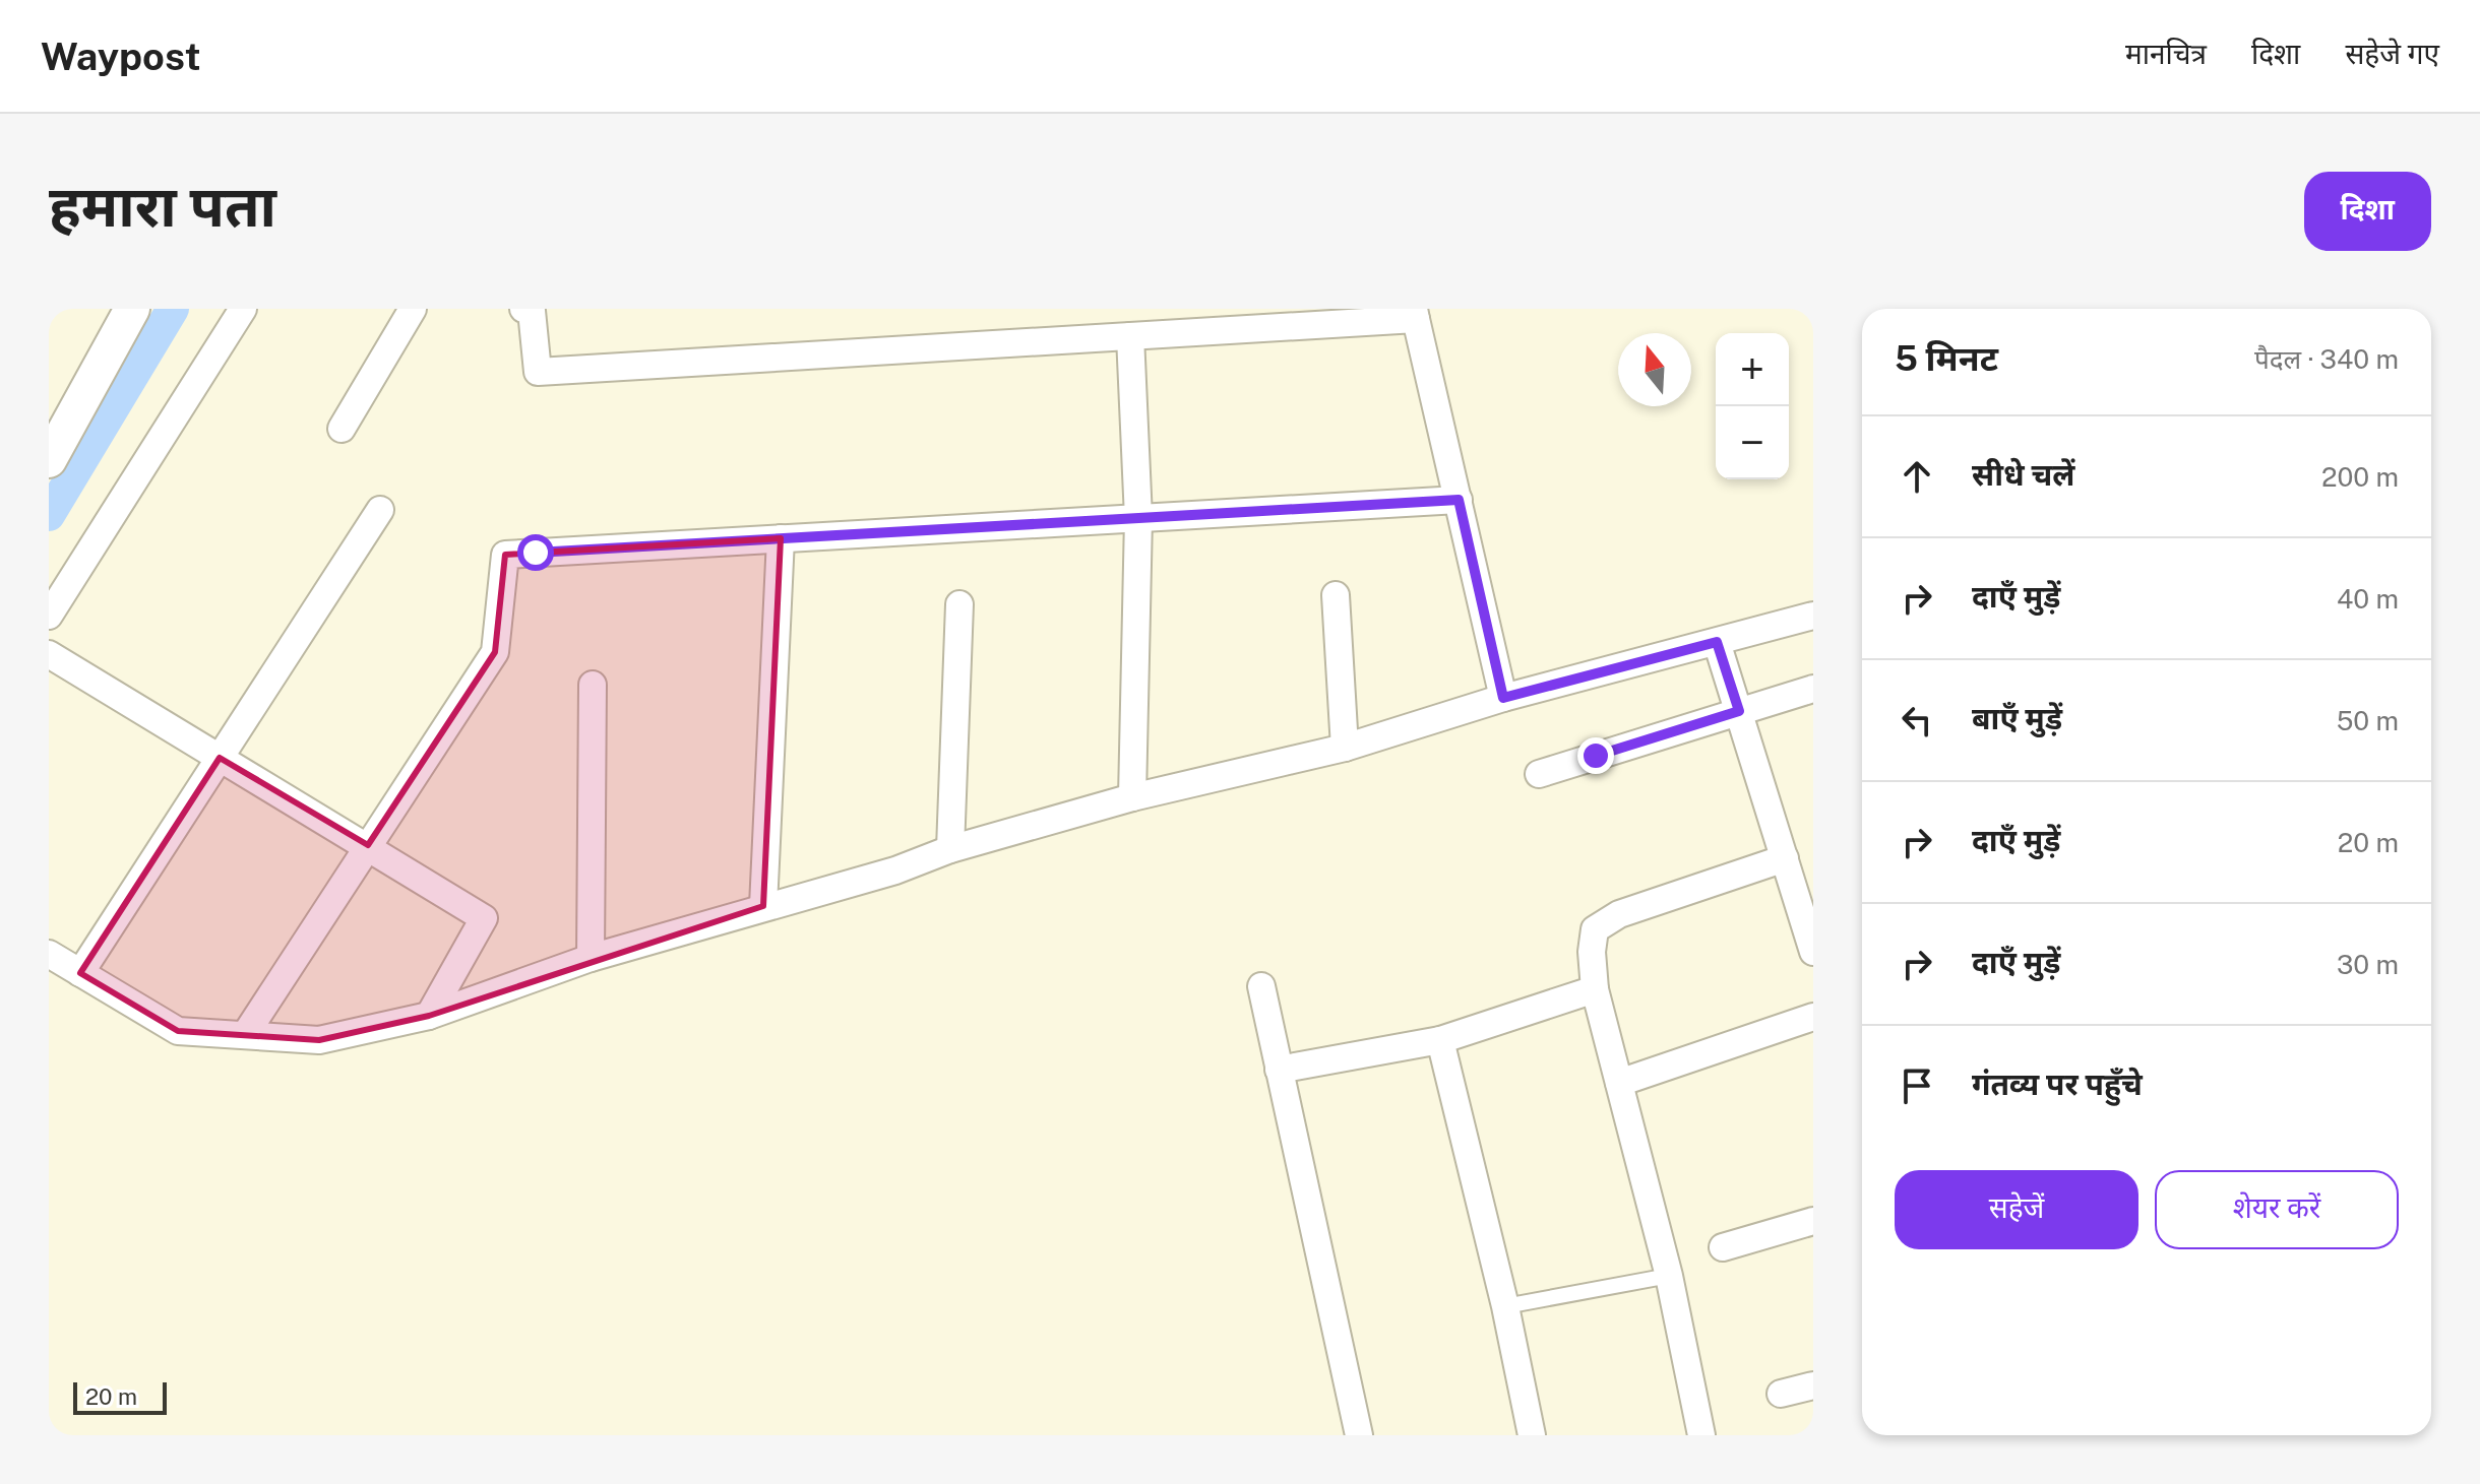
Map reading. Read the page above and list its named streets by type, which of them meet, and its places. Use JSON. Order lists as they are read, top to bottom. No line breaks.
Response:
{"scale_bar":"20 m","north":"top","page":{"header":"Waypost","nav":["मानचित्र","दिशा","सहेजे गए"],"buttons":["दिशा",["सहेजें","शेयर करें"]],"title":"हमारा पता","heading":["5 मिनट","पैदल · 340 m"],"map_buttons":["+","−"],"list":[["सीधे चलें","200 m"],["दाएँ मुड़ें","40 m"],["बाएँ मुड़ें","50 m"],["दाएँ मुड़ें","20 m"],["दाएँ मुड़ें","30 m"],"गंतव्य पर पहुँचे"],"scale":"20 m"}}
